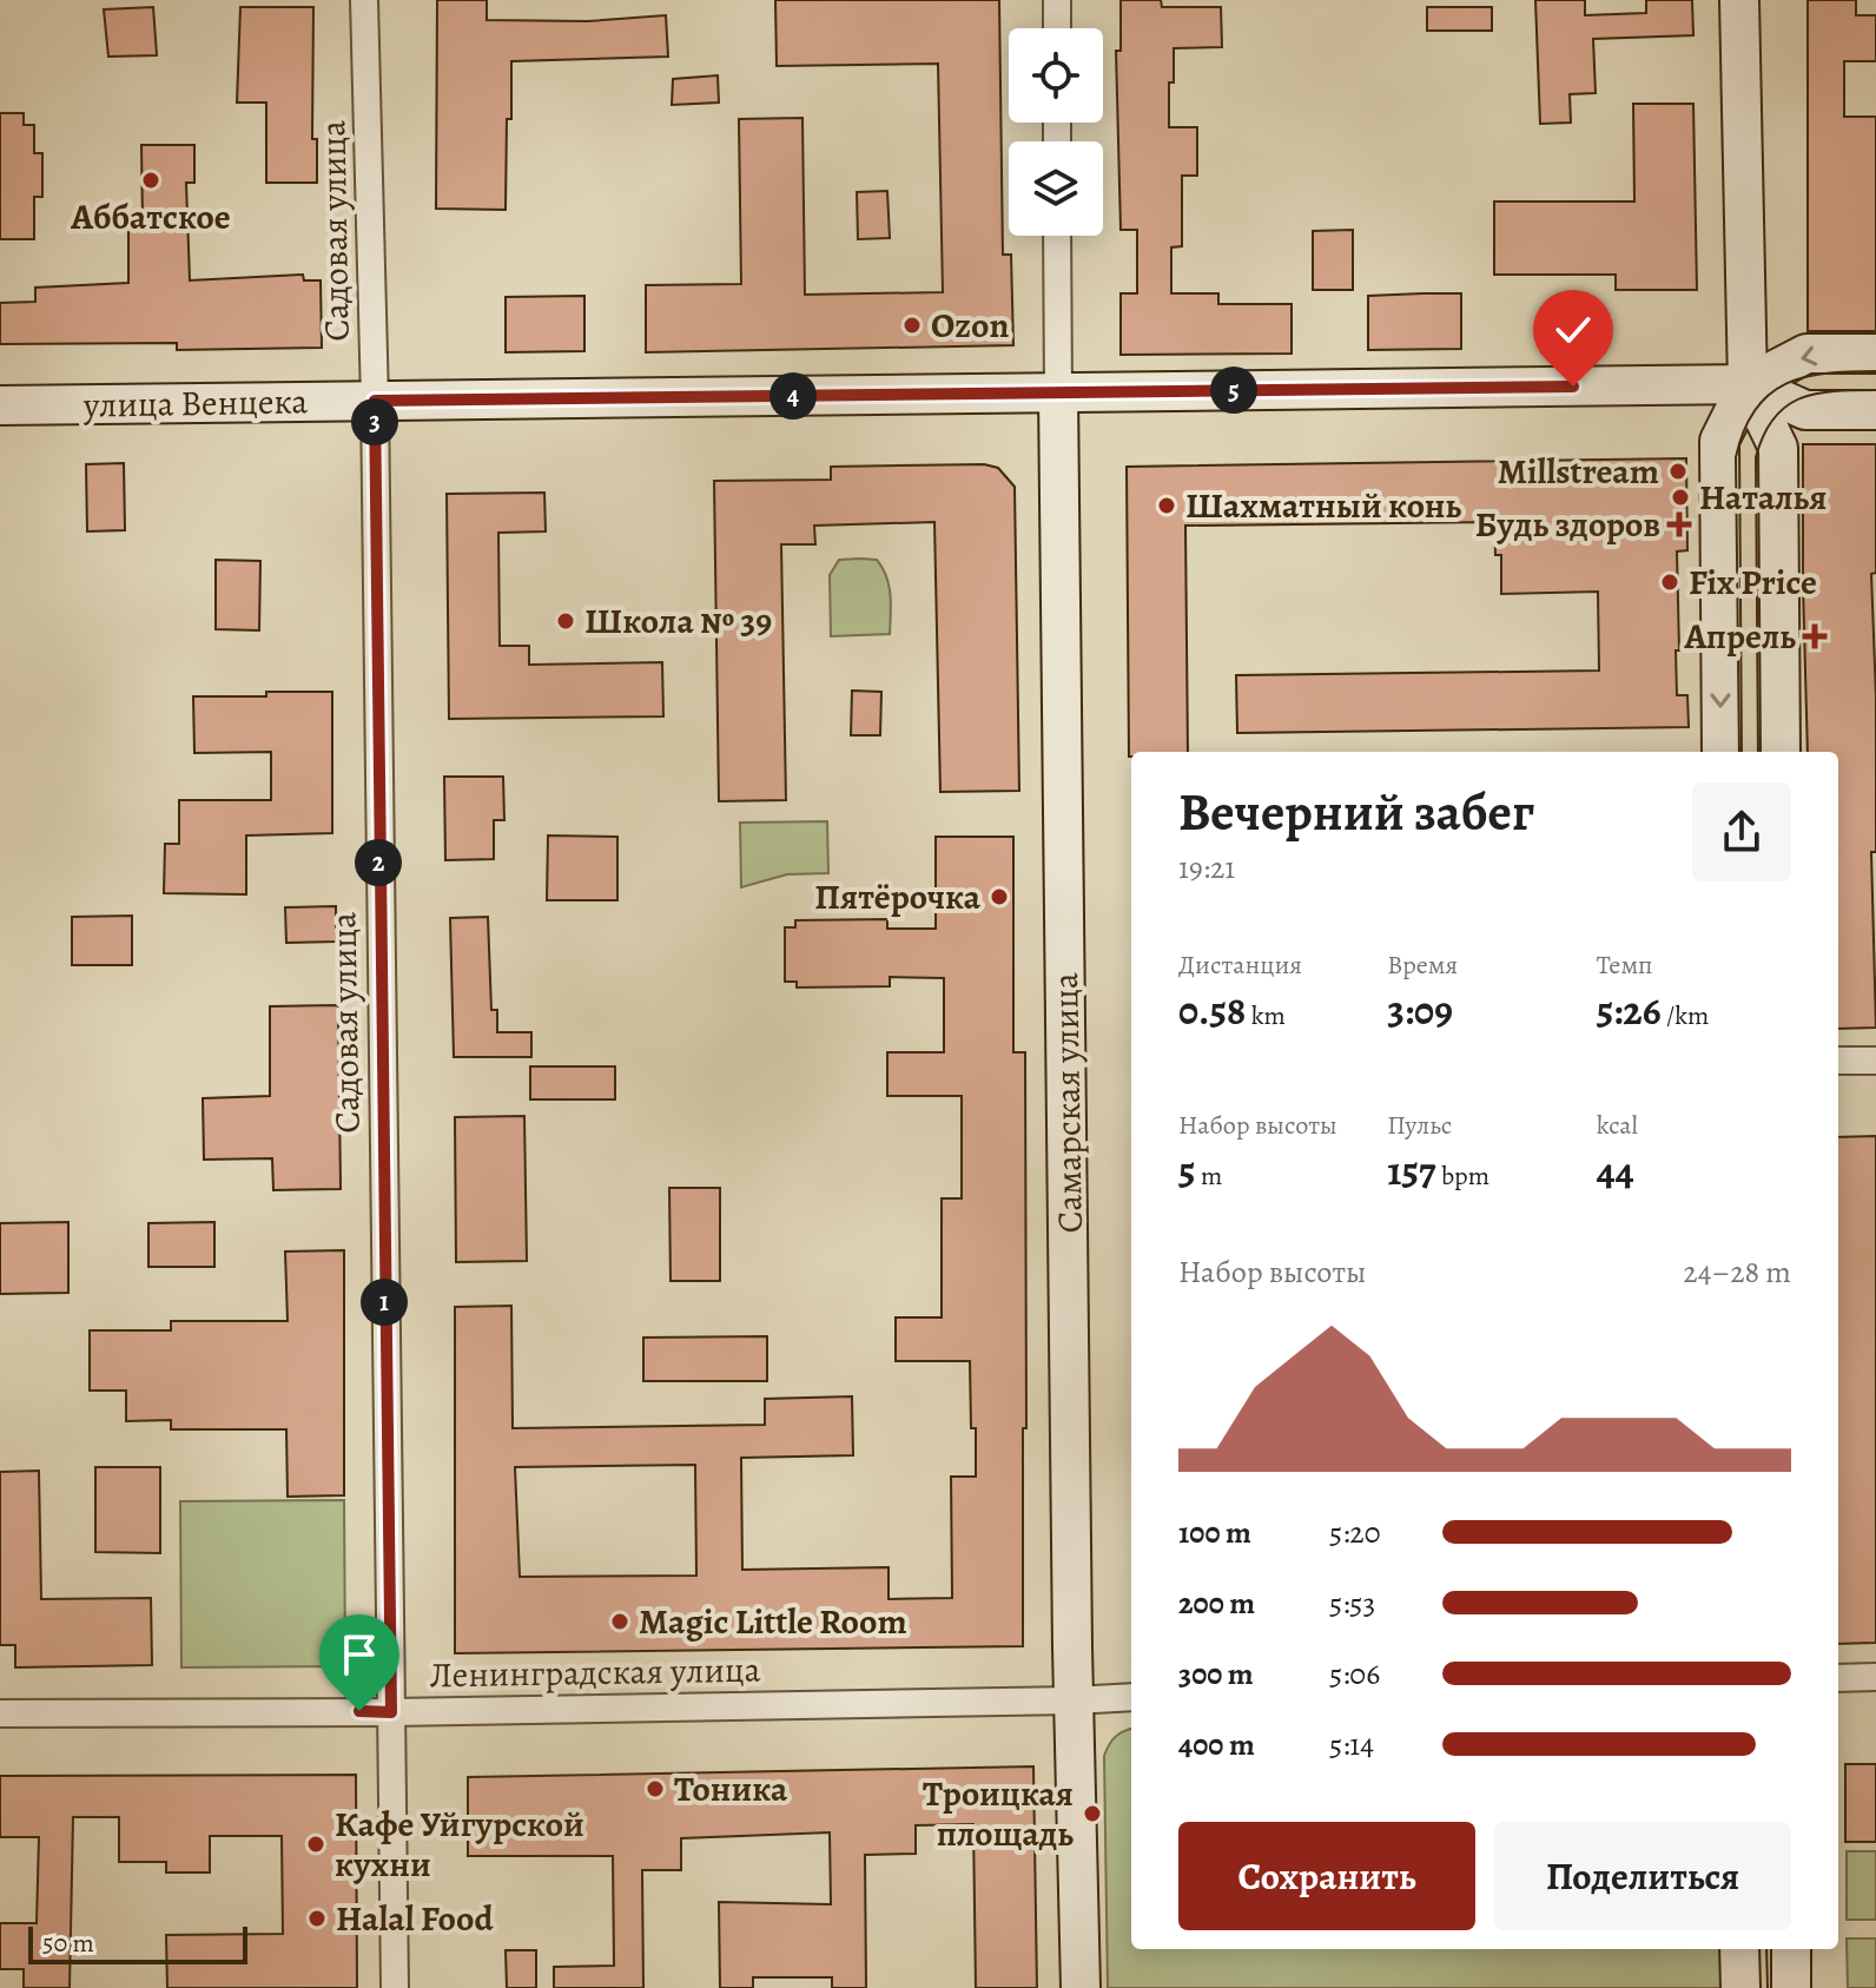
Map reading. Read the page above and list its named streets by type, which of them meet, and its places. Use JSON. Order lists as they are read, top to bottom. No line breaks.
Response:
{"streets":{"main road":["улица Венцека","Самарская улица"],"street":["Садовая улица","Ленинградская улица"]},"crossings":[["Садовая улица","улица Венцека"],["Садовая улица","Ленинградская улица"],["улица Венцека","Самарская улица"],["Самарская улица","Ленинградская улица"]],"places":{"other":["Аббатское","Ozon","Millstream","Наталья","Шахматный конь","Fix Price","Школа № 39","Пятёрочка","Magic Little Room","Тоника","Троицкая площадь","Кафе Уйгурской кухни","Halal Food"],"health":["Будь здоров","Апрель"]},"scale_bar":"50 m","page":{"pins":["5","4","3","2","1"],"heading":["Вечерний забег","19:21"],"stats":[["Дистанция","0.58 km"],["Время","3:09"],["Темп","5:26 /km"],["Набор высоты","5 m"],["Пульс","157 bpm"],["kcal","44"]],"chart":["Набор высоты","24–28 m"],"list":[{"name":"100 m","note":"5:20"},{"name":"200 m","note":"5:53"},{"name":"300 m","note":"5:06"},{"name":"400 m","note":"5:14"}],"buttons":["Сохранить","Поделиться"],"scale":"50 m"}}
